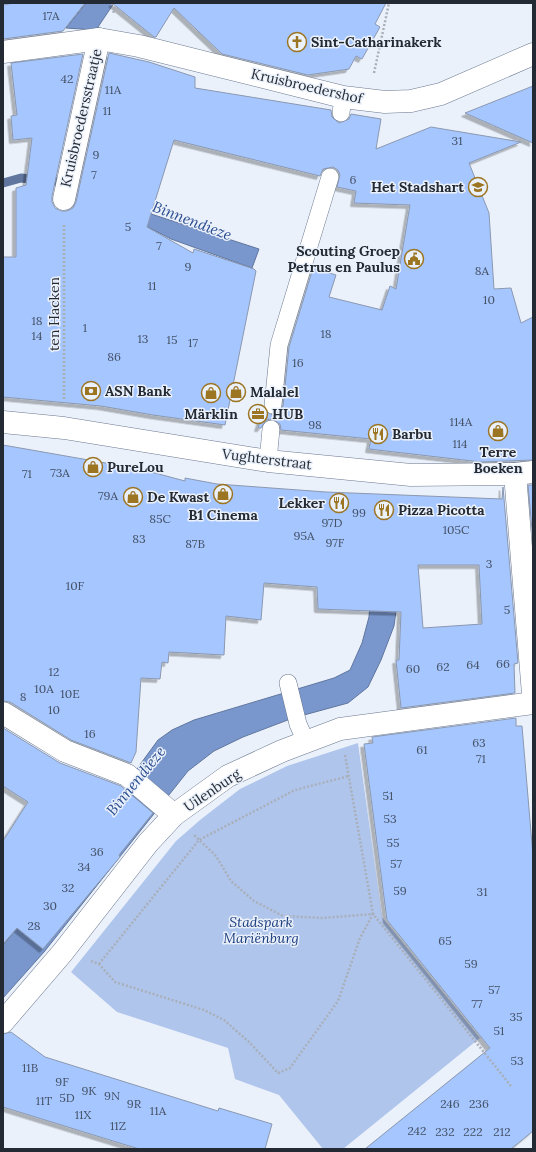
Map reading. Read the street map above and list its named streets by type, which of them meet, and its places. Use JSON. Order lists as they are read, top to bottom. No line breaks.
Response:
{"streets":{"street":["Kruisbroedershof","Kruisbroedersstraatje","Vughterstraat","Uilenburg"],"path":["ten Hacken"]},"crossings":[["Kruisbroedershof","Kruisbroedersstraatje"],["Kruisbroedersstraatje","ten Hacken"],["ten Hacken","Vughterstraat"]],"water":["Binnendieze"],"parks":["Stadspark Mariënburg"],"places":{"church":["Sint-Catharinakerk"],"school or university":["Het Stadshart"],"public building":["Scouting Groep Petrus en Paulus"],"bank":["ASN Bank"],"shop":["Malalel","Märklin","Terre Boeken","PureLou","B1 Cinema","De Kwast"],"office":["HUB"],"restaurant":["Barbu","Lekker","Pizza Picotta"]},"house_numbers":["17A","42","11A","11","31","9","7","6","5","7","9","8A","11","10","18","1","18","14","13","15","17","86","16","114A","98","114","73A","71","79A","99","85C","97D","105C","95A","83","97F","87B","3","10F","5","66","64","62","60","12","10A","10E","8","10","16","63","61","71","51","53","55","36","57","34","32","59","31","30","28","65","59","57","77","35","51","53","11B","9F","9K","9N","5D","11T","9R","246","236","11A","11X","11Z","242","232","222","212"]}
